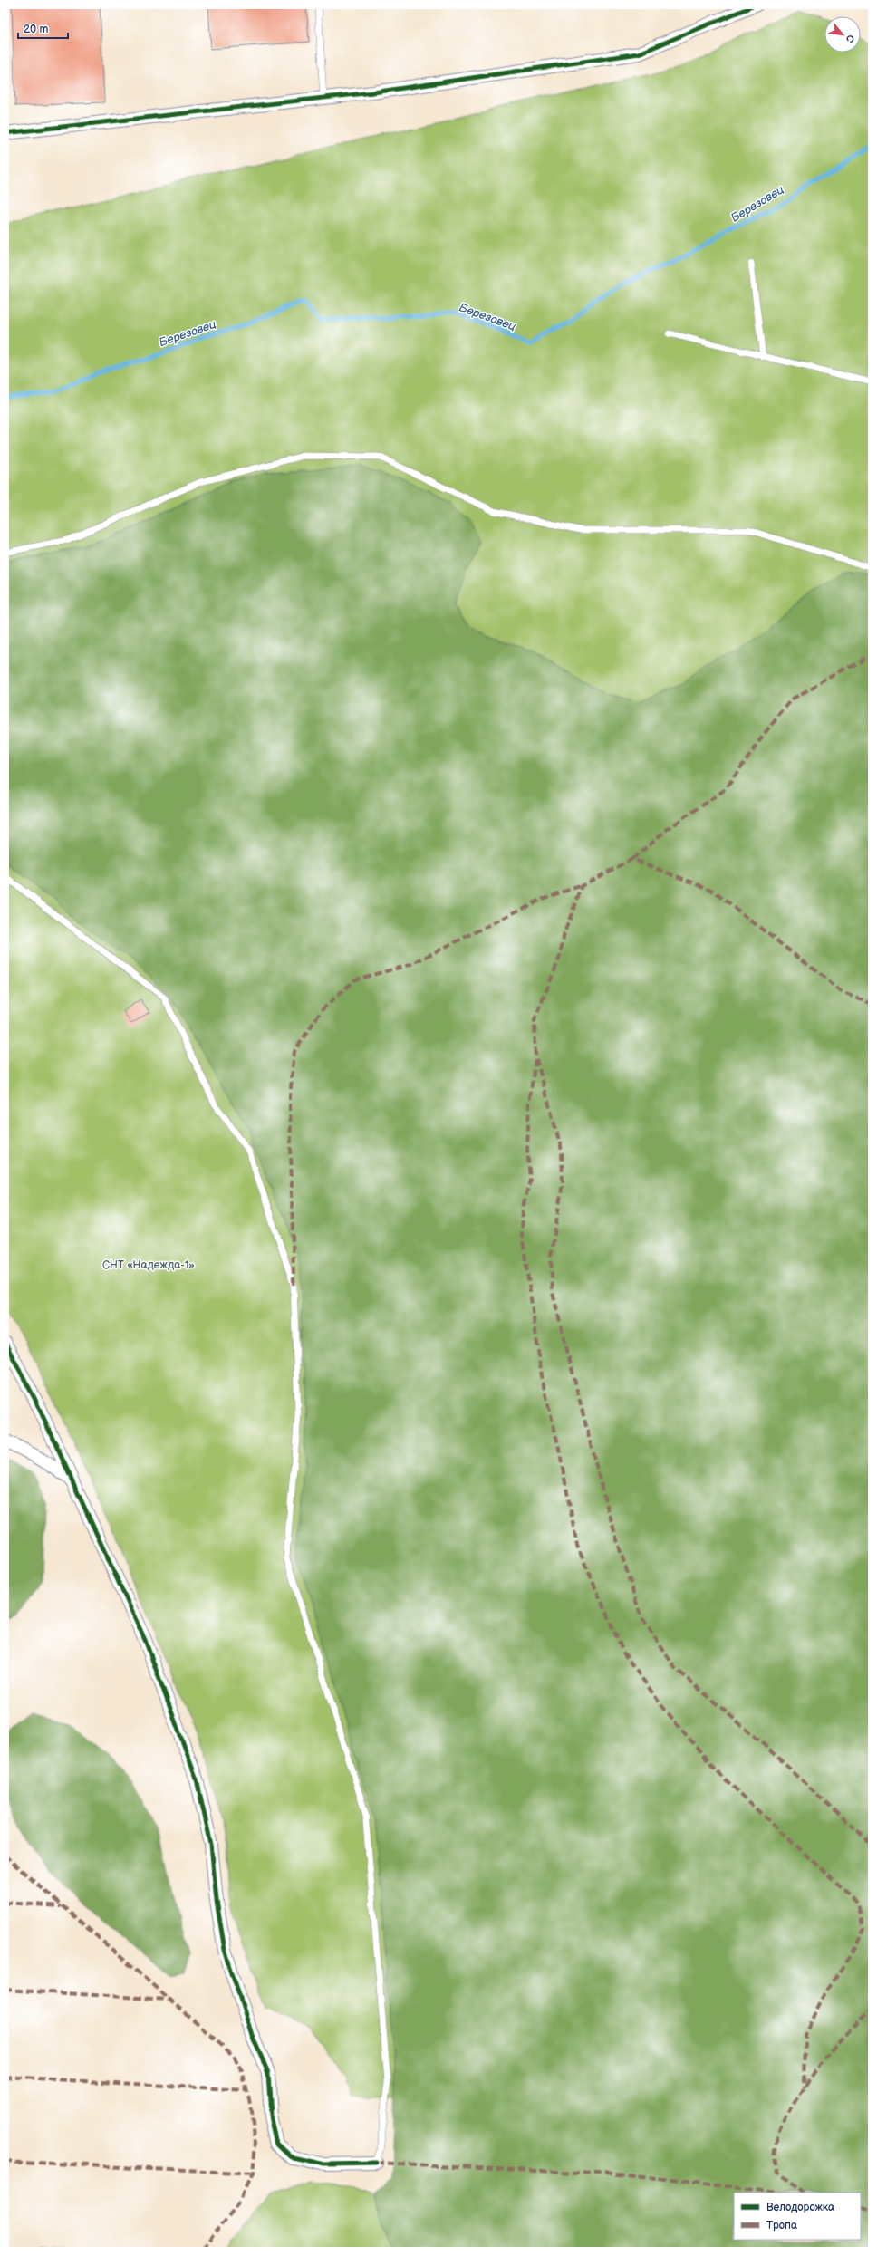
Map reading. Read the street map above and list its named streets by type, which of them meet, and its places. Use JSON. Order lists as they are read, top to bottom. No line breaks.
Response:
{"water":["Березовец"],"parks":["СНТ «Надежда-1»"],"legend":["Велодорожка","Тропа"],"scale_bar":"20 m","north":"bottom right"}
